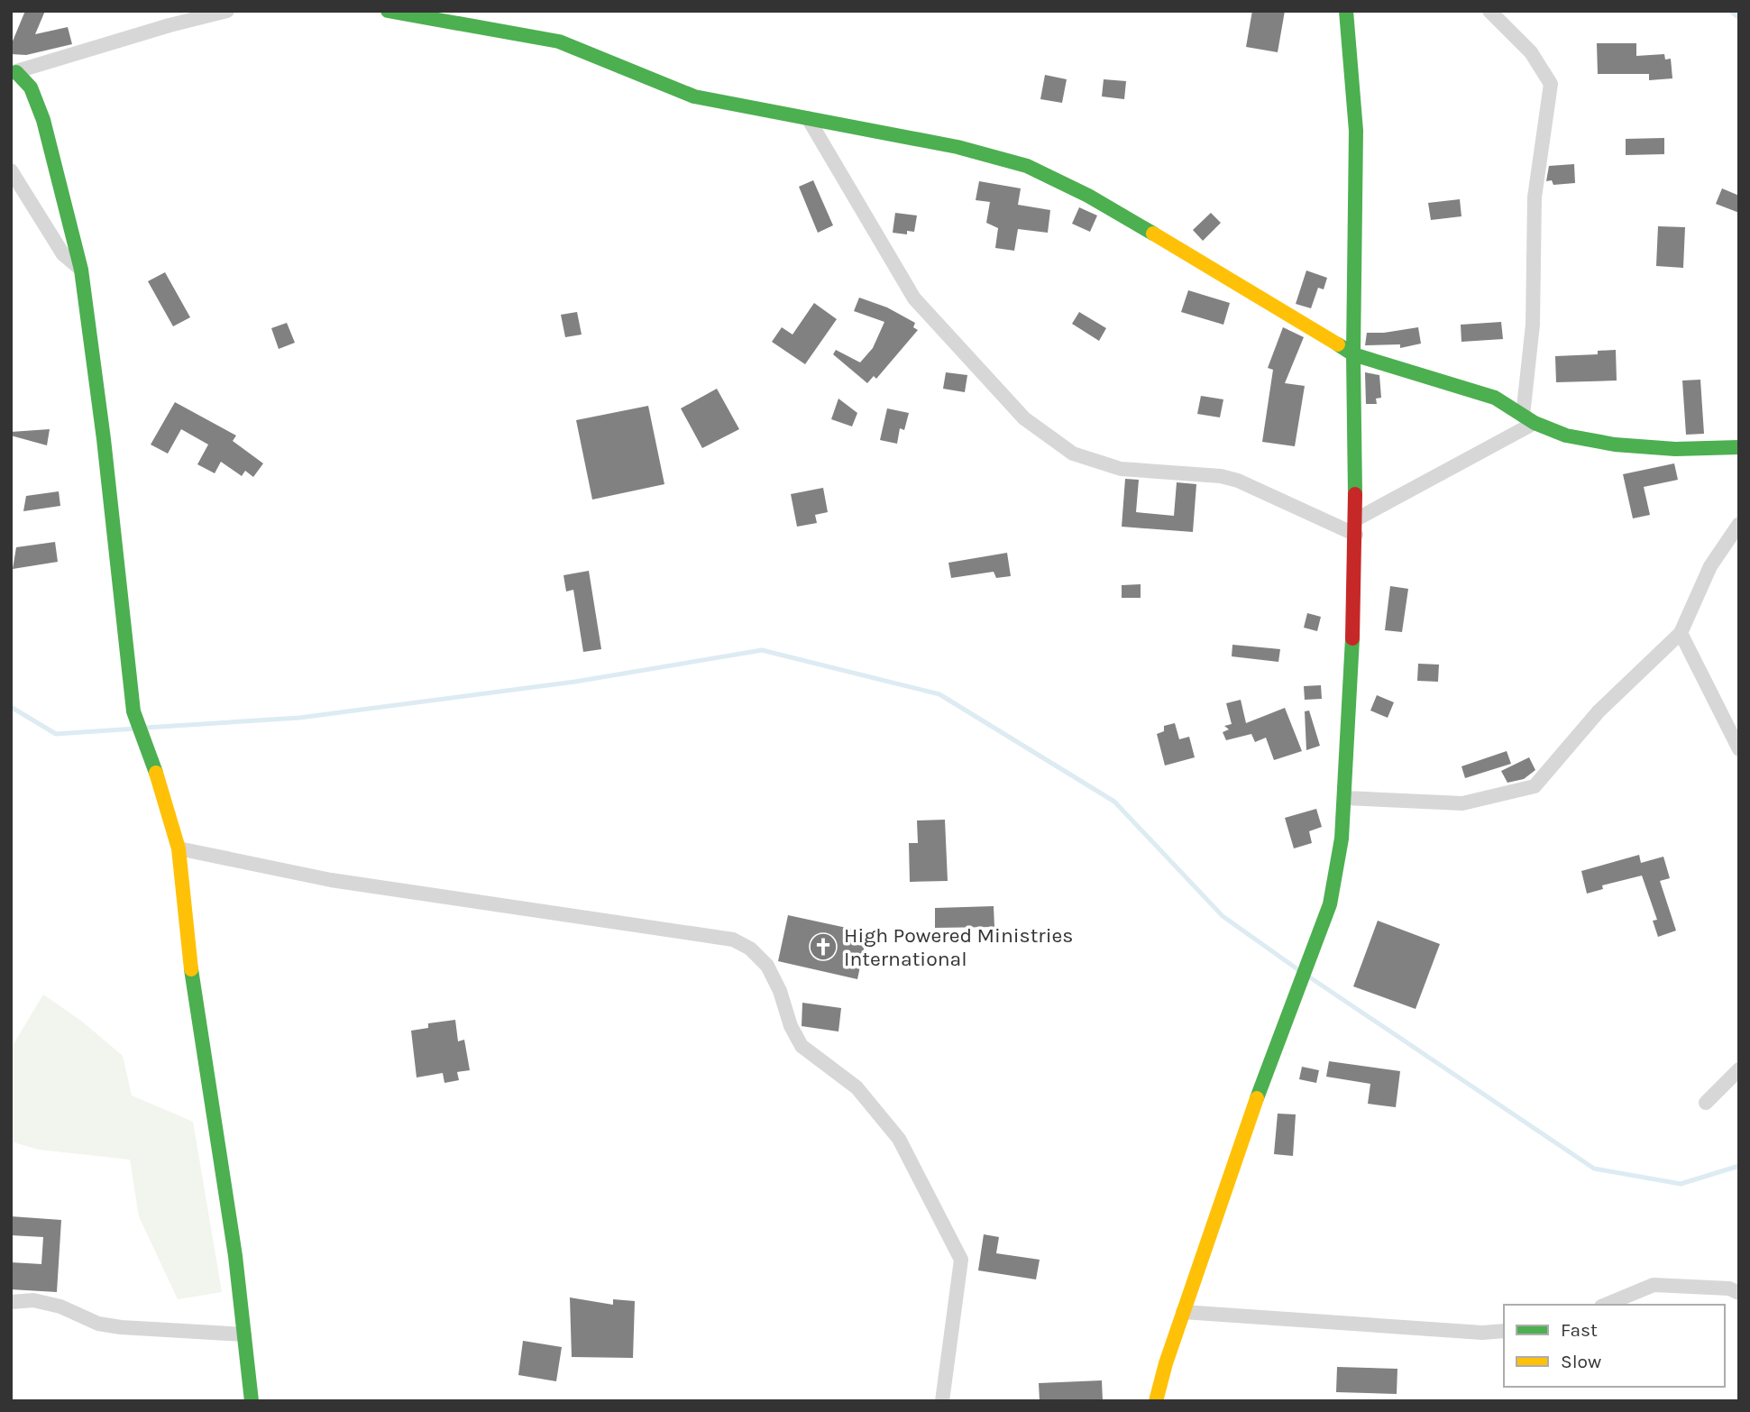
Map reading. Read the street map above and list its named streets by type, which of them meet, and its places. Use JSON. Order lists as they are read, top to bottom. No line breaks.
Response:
{"places":{"church":["High Powered Ministries International"]},"legend":["Fast","Slow"]}
